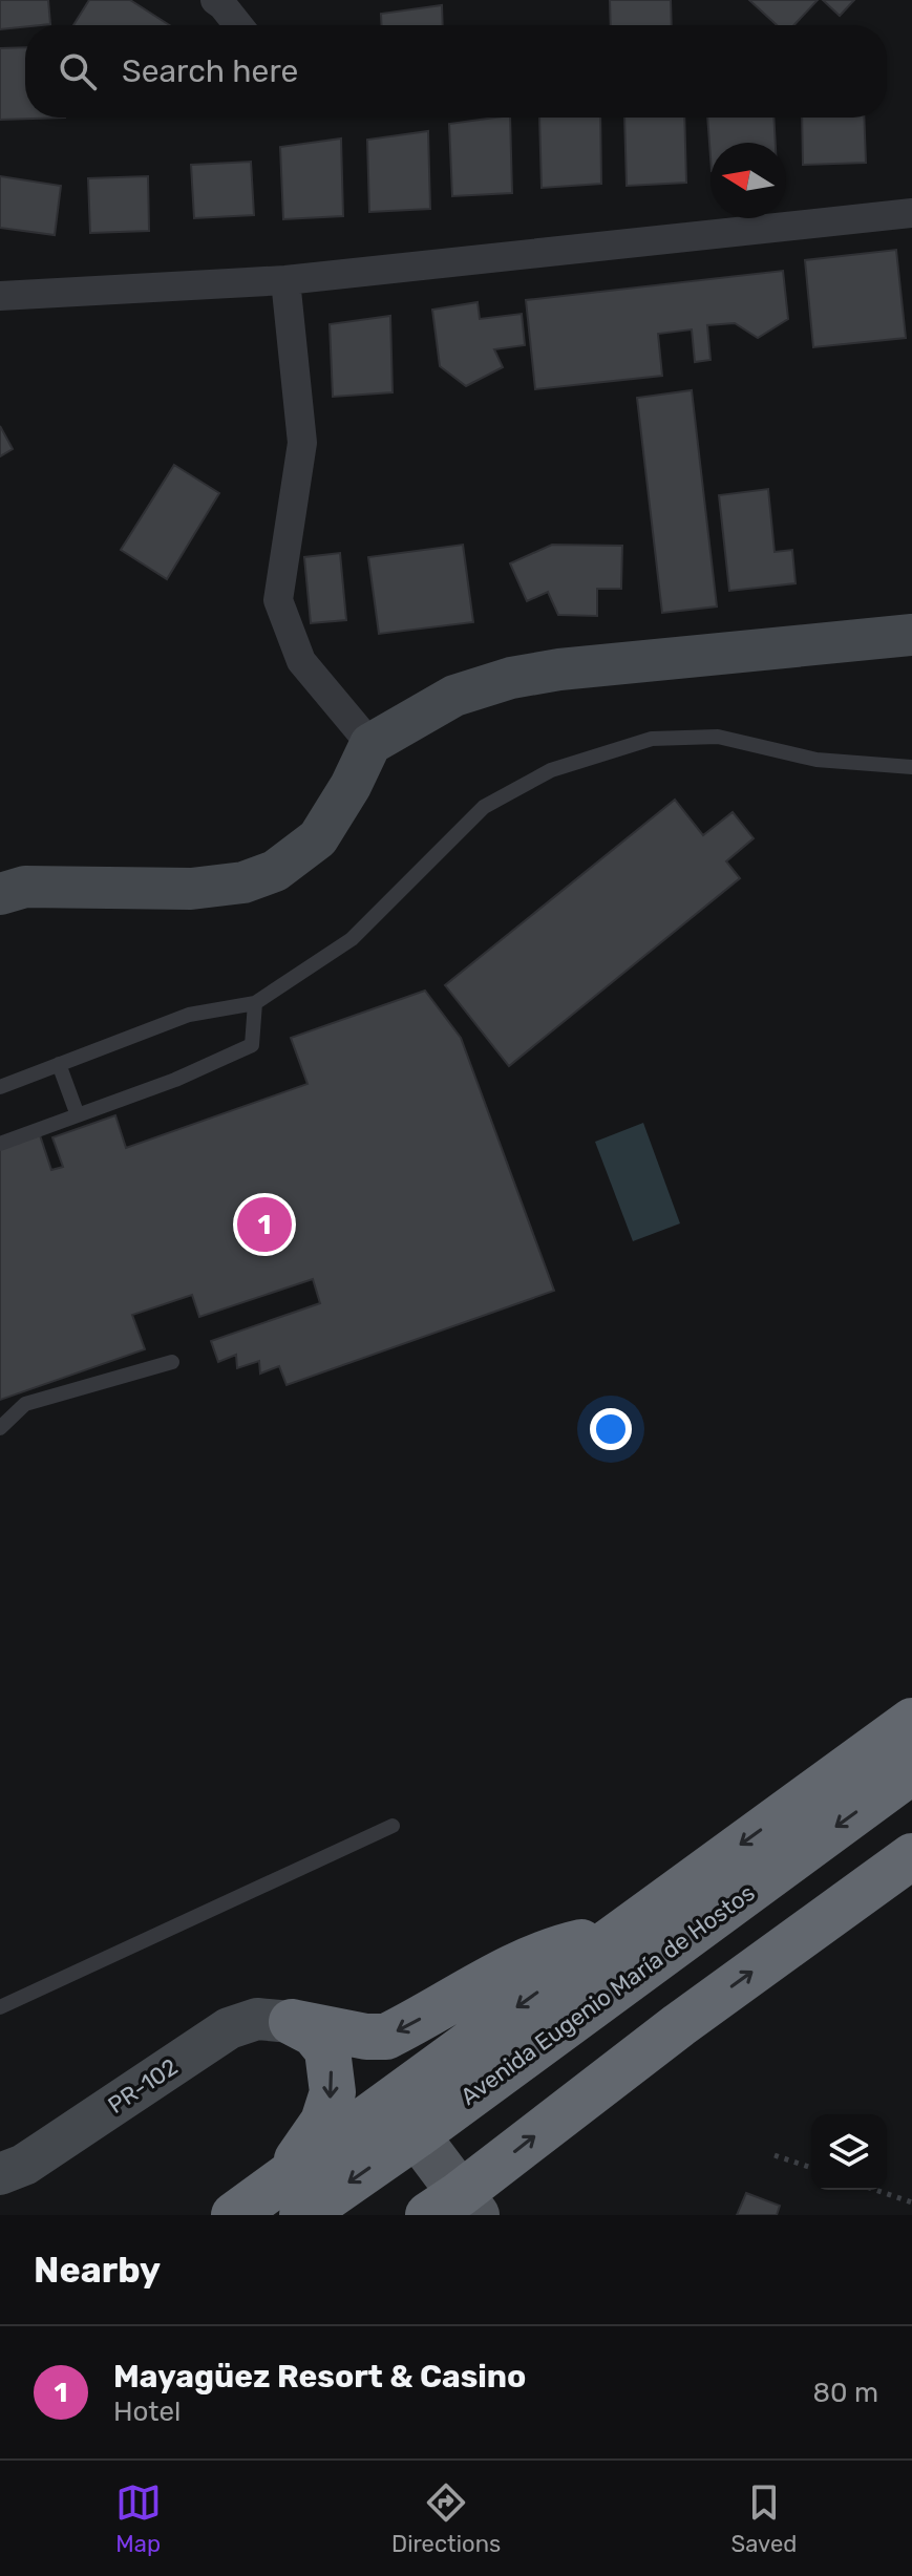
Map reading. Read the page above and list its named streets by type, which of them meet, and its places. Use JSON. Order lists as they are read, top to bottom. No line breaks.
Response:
{"streets":{"highway":["Avenida Eugenio María de Hostos"],"street":["PR-102"]},"north":"left","page":{"search":"Search here","pins":"1","heading":"Nearby","list":[{"mark":"1","name":"Mayagüez Resort & Casino","note":"Hotel","value":"80 m"}],"nav":["Map","Directions","Saved"]}}
